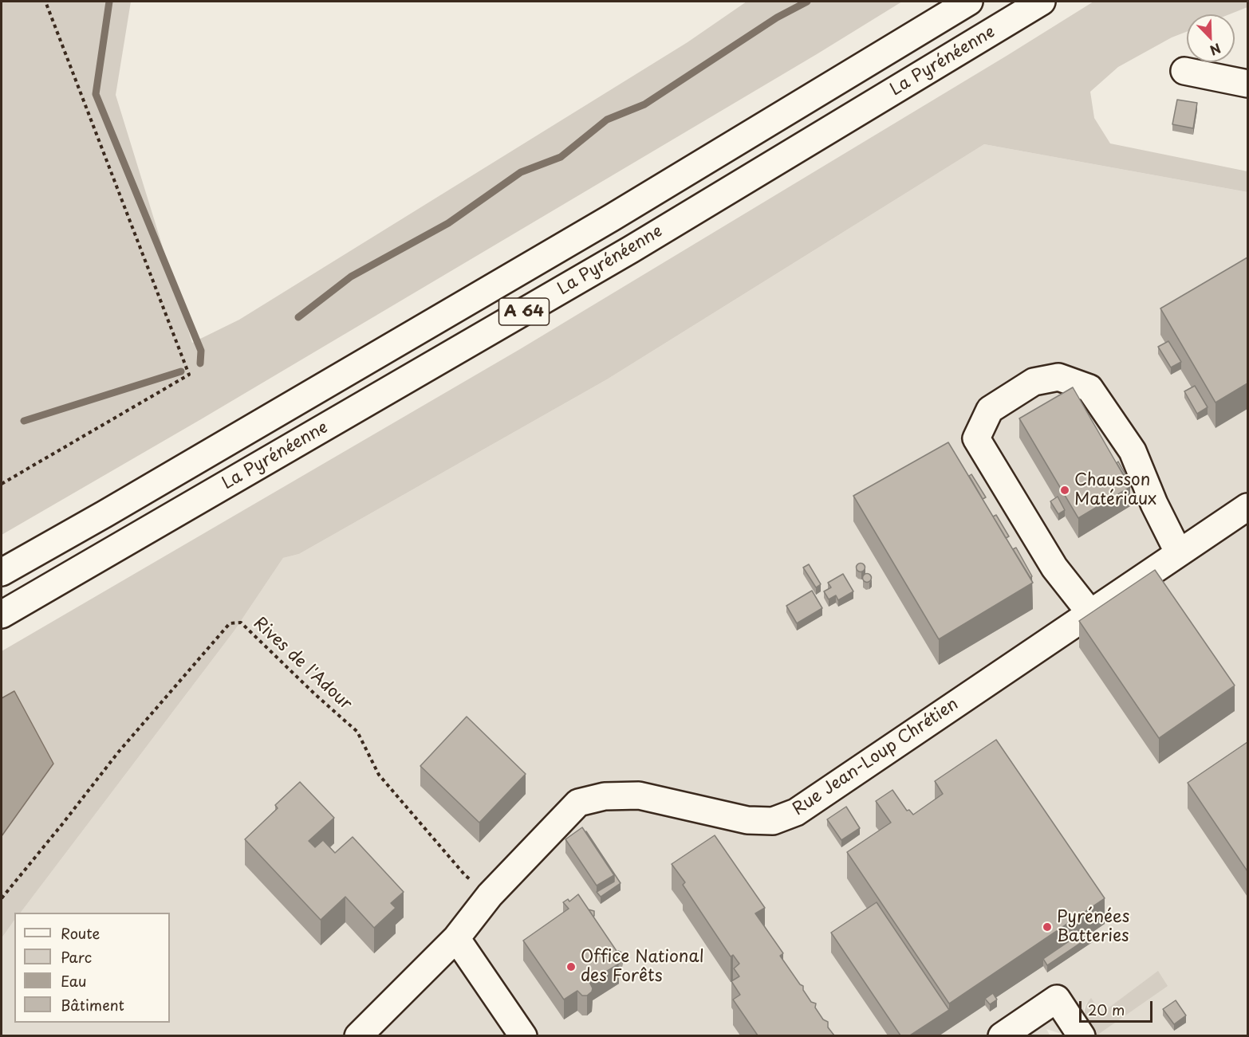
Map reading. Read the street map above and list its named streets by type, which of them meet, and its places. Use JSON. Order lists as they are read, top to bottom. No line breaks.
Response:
{"streets":{"main road":["La Pyrénéenne","A 64","Rue Jean-Loup Chrétien"],"path":["Rives de l'Adour"]},"crossings":[["Rives de l'Adour","Rue Jean-Loup Chrétien"]],"places":["Chausson Matériaux","Pyrénées Batteries","Office National des Forêts"],"legend":["Route","Parc","Eau","Bâtiment"],"scale_bar":"20 m","north":"bottom right"}
